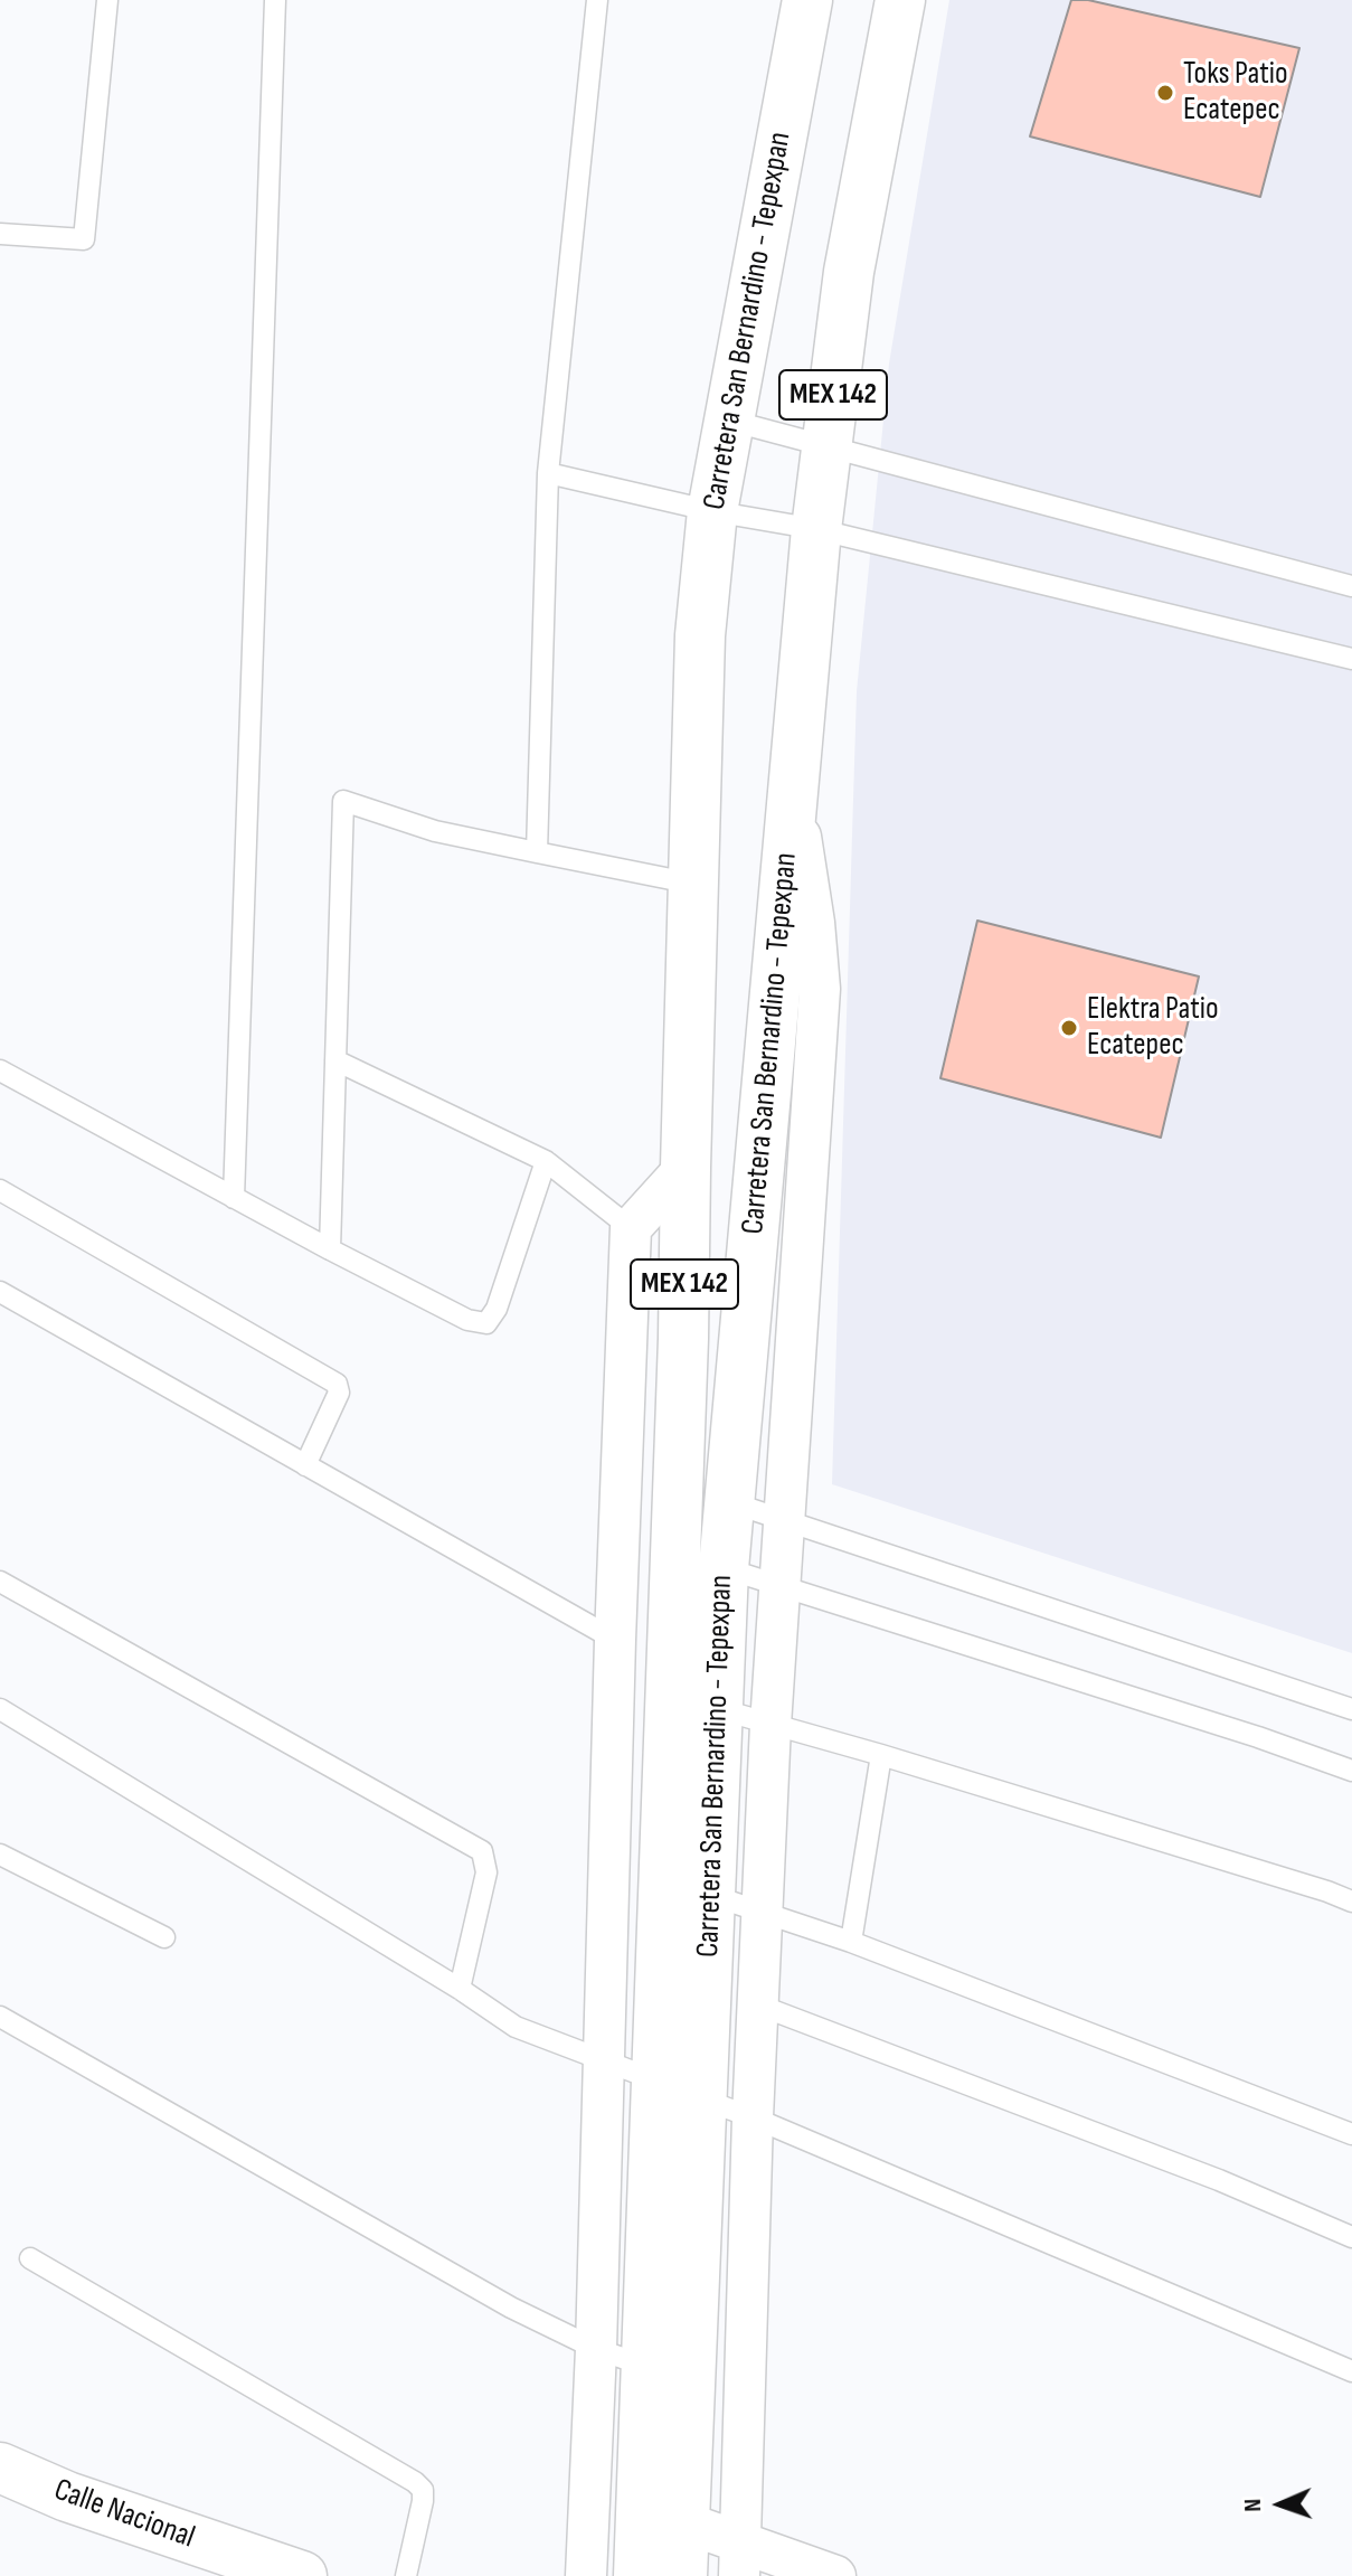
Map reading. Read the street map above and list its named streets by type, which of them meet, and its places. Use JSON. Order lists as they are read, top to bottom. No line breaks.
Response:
{"streets":{"main road":["Carretera San Bernardino - Tepexpan","MEX 142","Calle Nacional"]},"places":["Toks Patio Ecatepec","Elektra Patio Ecatepec"],"north":"left"}
